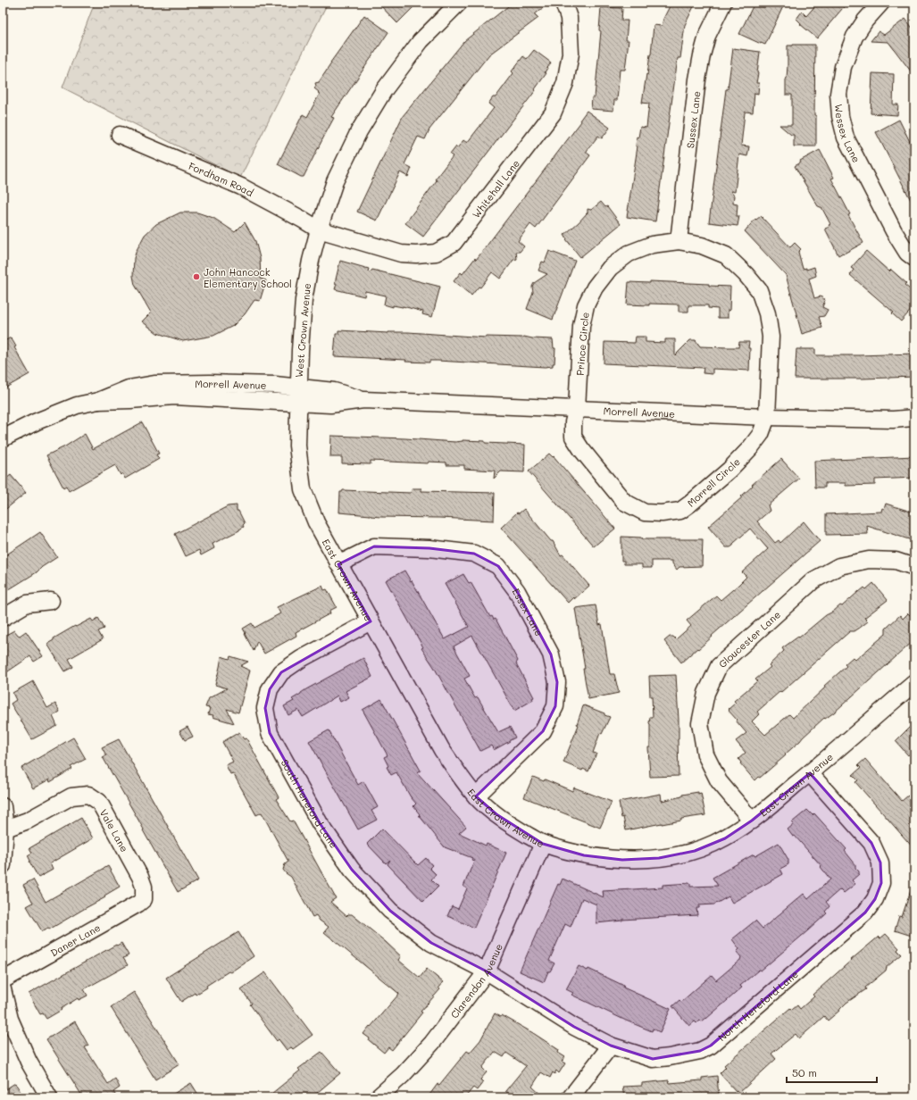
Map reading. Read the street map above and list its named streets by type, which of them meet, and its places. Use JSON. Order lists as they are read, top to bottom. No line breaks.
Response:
{"streets":{"street":["Sussex Lane","Wessex Lane","Fordham Road","Whitehall Lane","West Crown Avenue","Prince Circle","Morrell Avenue","Morrell Circle","East Crown Avenue","Essex Lane","Gloucester Lane","South Hereford Lane","Vale Lane","Daner Lane","Clarendon Avenue","North Hereford Lane"]},"crossings":[["Sussex Lane","Prince Circle"],["Fordham Road","Whitehall Lane"],["Fordham Road","West Crown Avenue"],["Whitehall Lane","West Crown Avenue"],["West Crown Avenue","Morrell Avenue"],["West Crown Avenue","East Crown Avenue"],["Prince Circle","Morrell Avenue"],["Prince Circle","Morrell Circle"],["Morrell Avenue","Morrell Circle"],["Morrell Avenue","East Crown Avenue"],["East Crown Avenue","Essex Lane"],["East Crown Avenue","Gloucester Lane"],["East Crown Avenue","South Hereford Lane"],["East Crown Avenue","Clarendon Avenue"],["East Crown Avenue","North Hereford Lane"],["South Hereford Lane","Clarendon Avenue"],["South Hereford Lane","North Hereford Lane"],["Vale Lane","Daner Lane"],["Clarendon Avenue","North Hereford Lane"]],"places":["John Hancock Elementary School"],"scale_bar":"50 m"}
